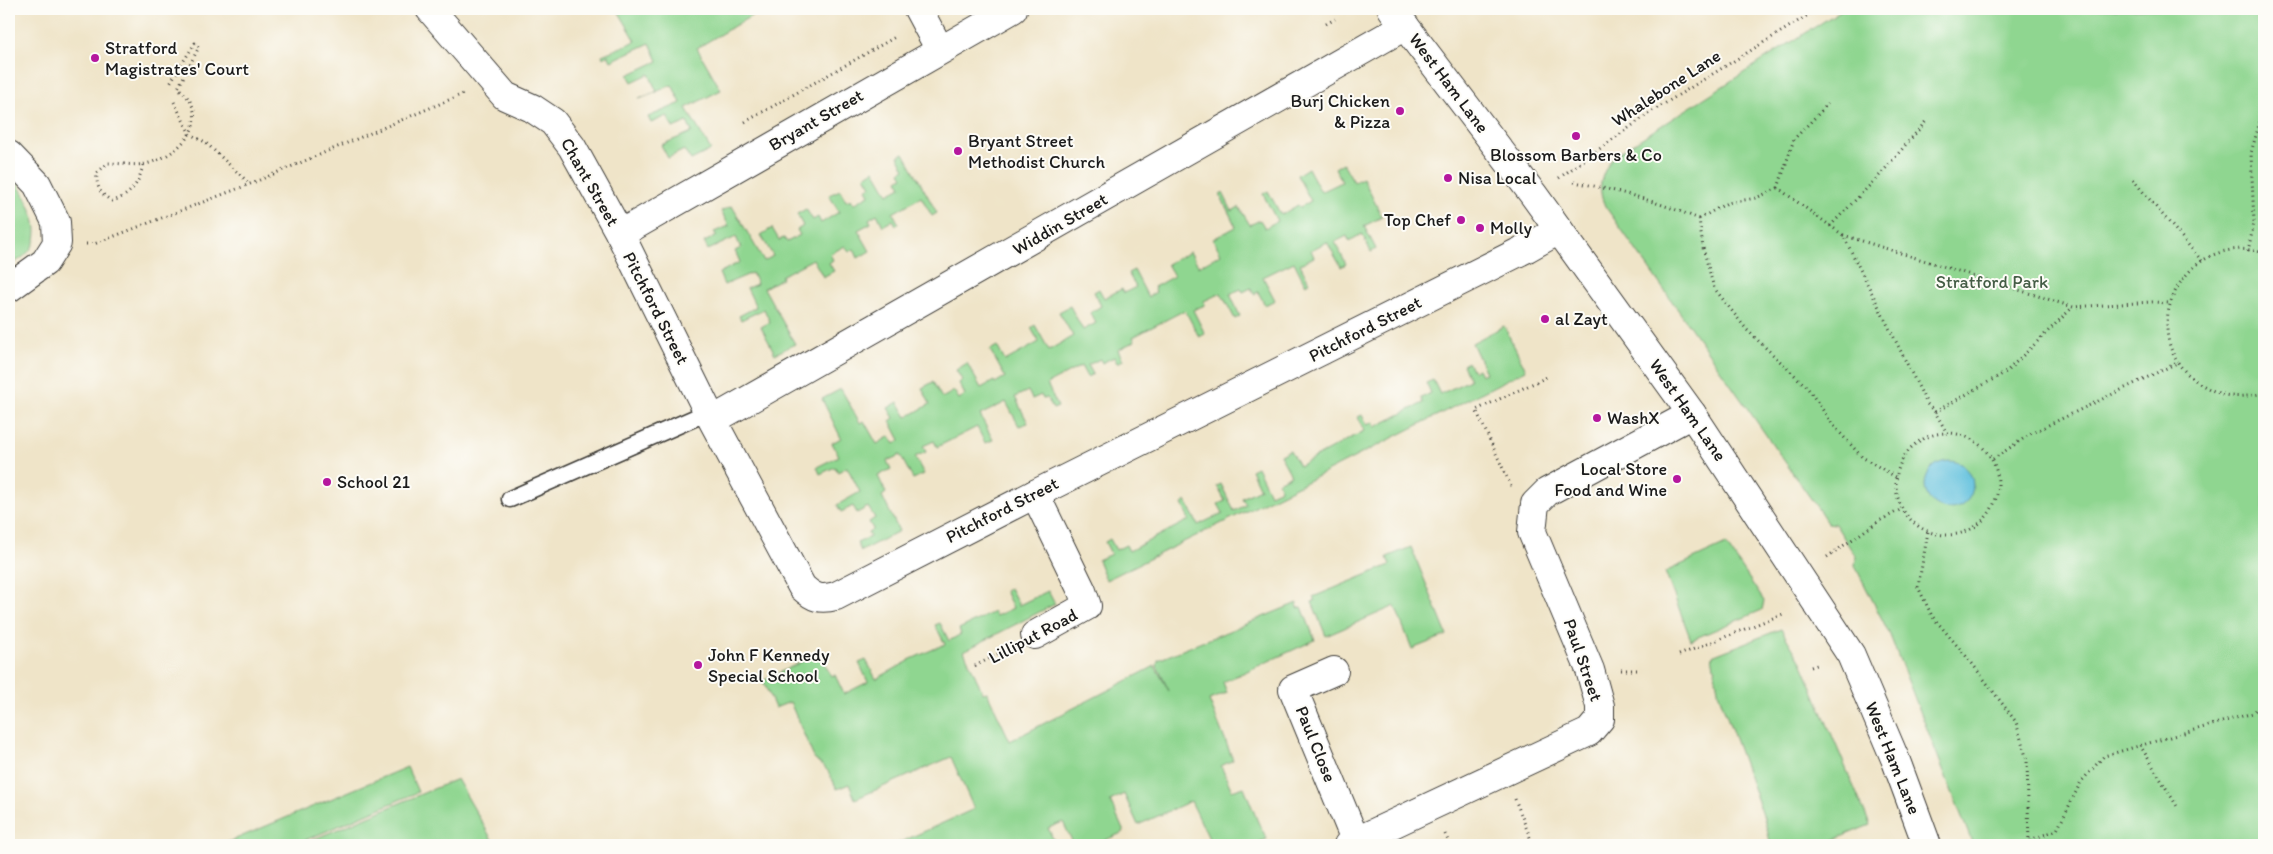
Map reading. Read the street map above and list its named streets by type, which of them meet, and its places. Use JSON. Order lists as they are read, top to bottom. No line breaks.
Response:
{"streets":{"street":["West Ham Lane","Bryant Street","Chant Street","Widdin Street","Pitchford Street","Lilliput Road","Paul Street","Paul Close"],"path":["Whalebone Lane"]},"crossings":[["West Ham Lane","Whalebone Lane"],["West Ham Lane","Widdin Street"],["West Ham Lane","Pitchford Street"],["West Ham Lane","Paul Street"],["Bryant Street","Chant Street"],["Bryant Street","Pitchford Street"],["Chant Street","Pitchford Street"],["Widdin Street","Pitchford Street"],["Pitchford Street","Lilliput Road"],["Paul Street","Paul Close"]],"parks":["Stratford Park"],"places":["Stratford Magistrates' Court","Burj Chicken & Pizza","Blossom Barbers & Co","Bryant Street Methodist Church","Nisa Local","Top Chef","Molly","al Zayt","WashX","Local Store Food and Wine","School 21","John F Kennedy Special School"]}
